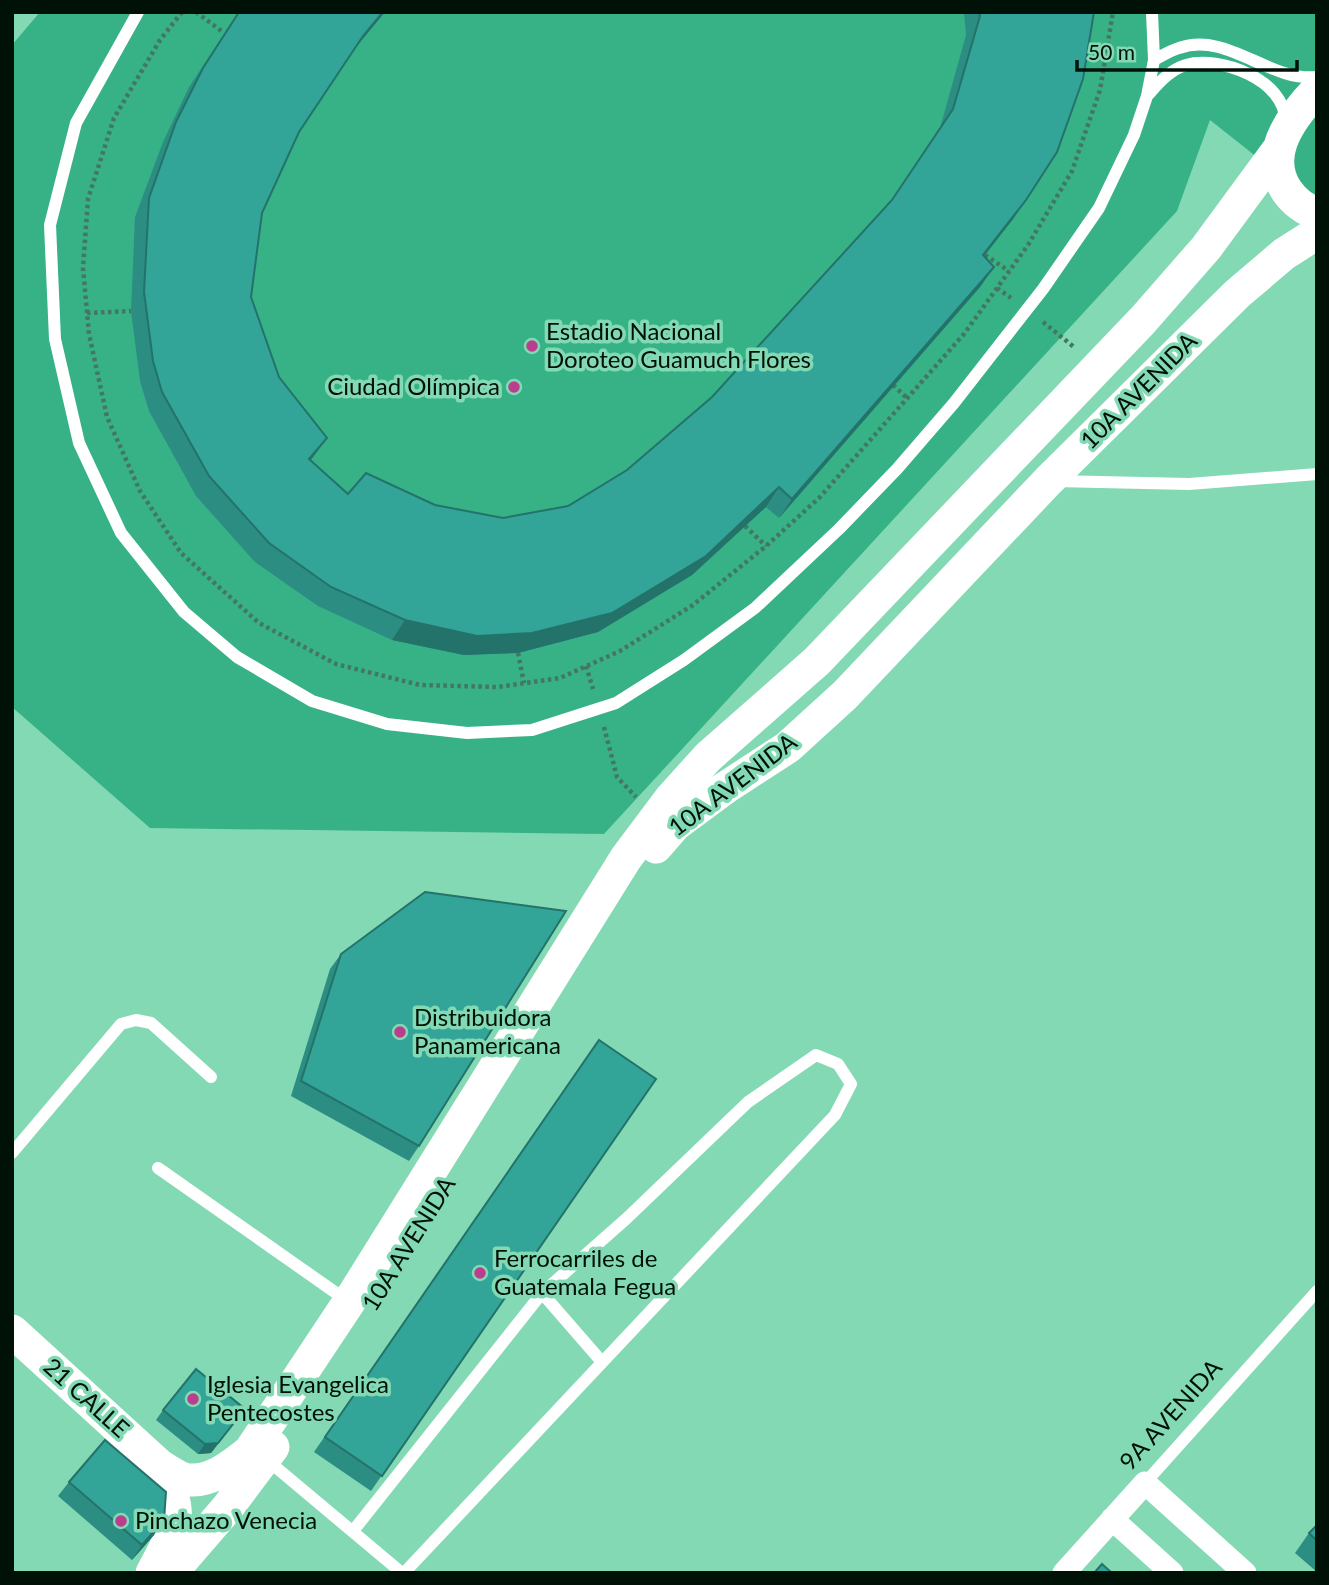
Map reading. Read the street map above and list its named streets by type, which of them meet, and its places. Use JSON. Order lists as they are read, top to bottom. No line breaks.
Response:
{"streets":{"main road":["10A AVENIDA","21 CALLE"],"street":["9A AVENIDA"]},"crossings":[["10A AVENIDA","21 CALLE"]],"places":["Estadio Nacional Doroteo Guamuch Flores","Ciudad Olímpica","Distribuidora Panamericana","Ferrocarriles de Guatemala Fegua","Iglesia Evangelica Pentecostes","Pinchazo Venecia"],"scale_bar":"50 m"}
